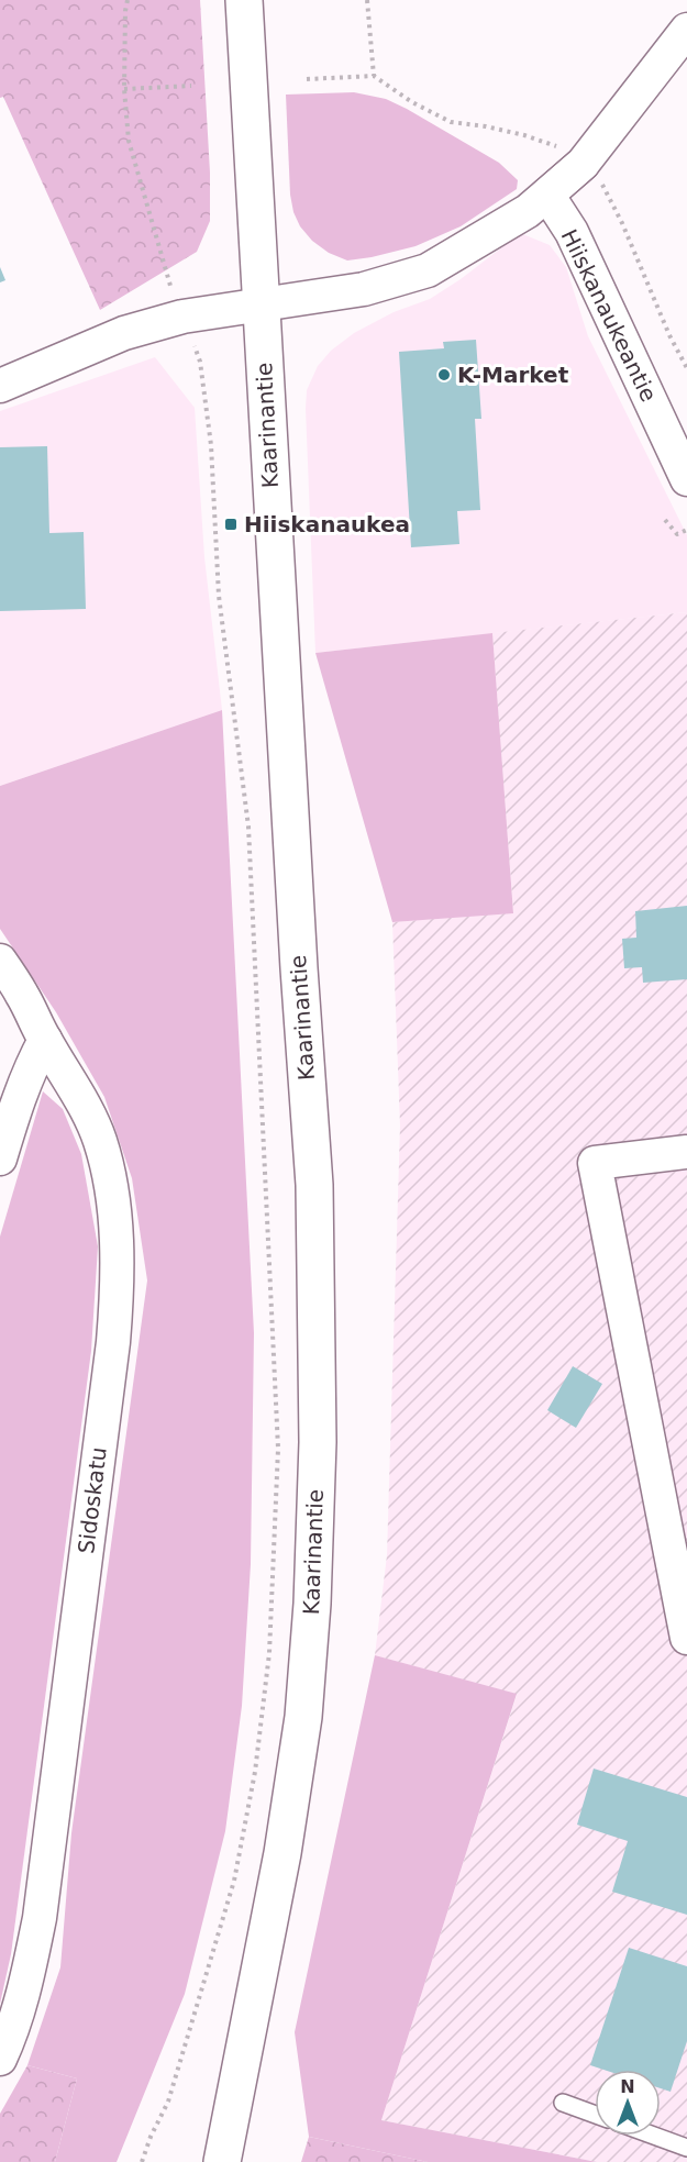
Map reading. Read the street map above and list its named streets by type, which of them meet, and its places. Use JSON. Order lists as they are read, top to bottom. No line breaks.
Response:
{"streets":{"main road":["Kaarinantie"],"street":["Hiiskanaukeantie","Sidoskatu"]},"crossings":[["Hiiskanaukeantie","Kaarinantie"]],"places":{"other":["K-Market"],"transit":["Hiiskanaukea"]},"north":"top"}
